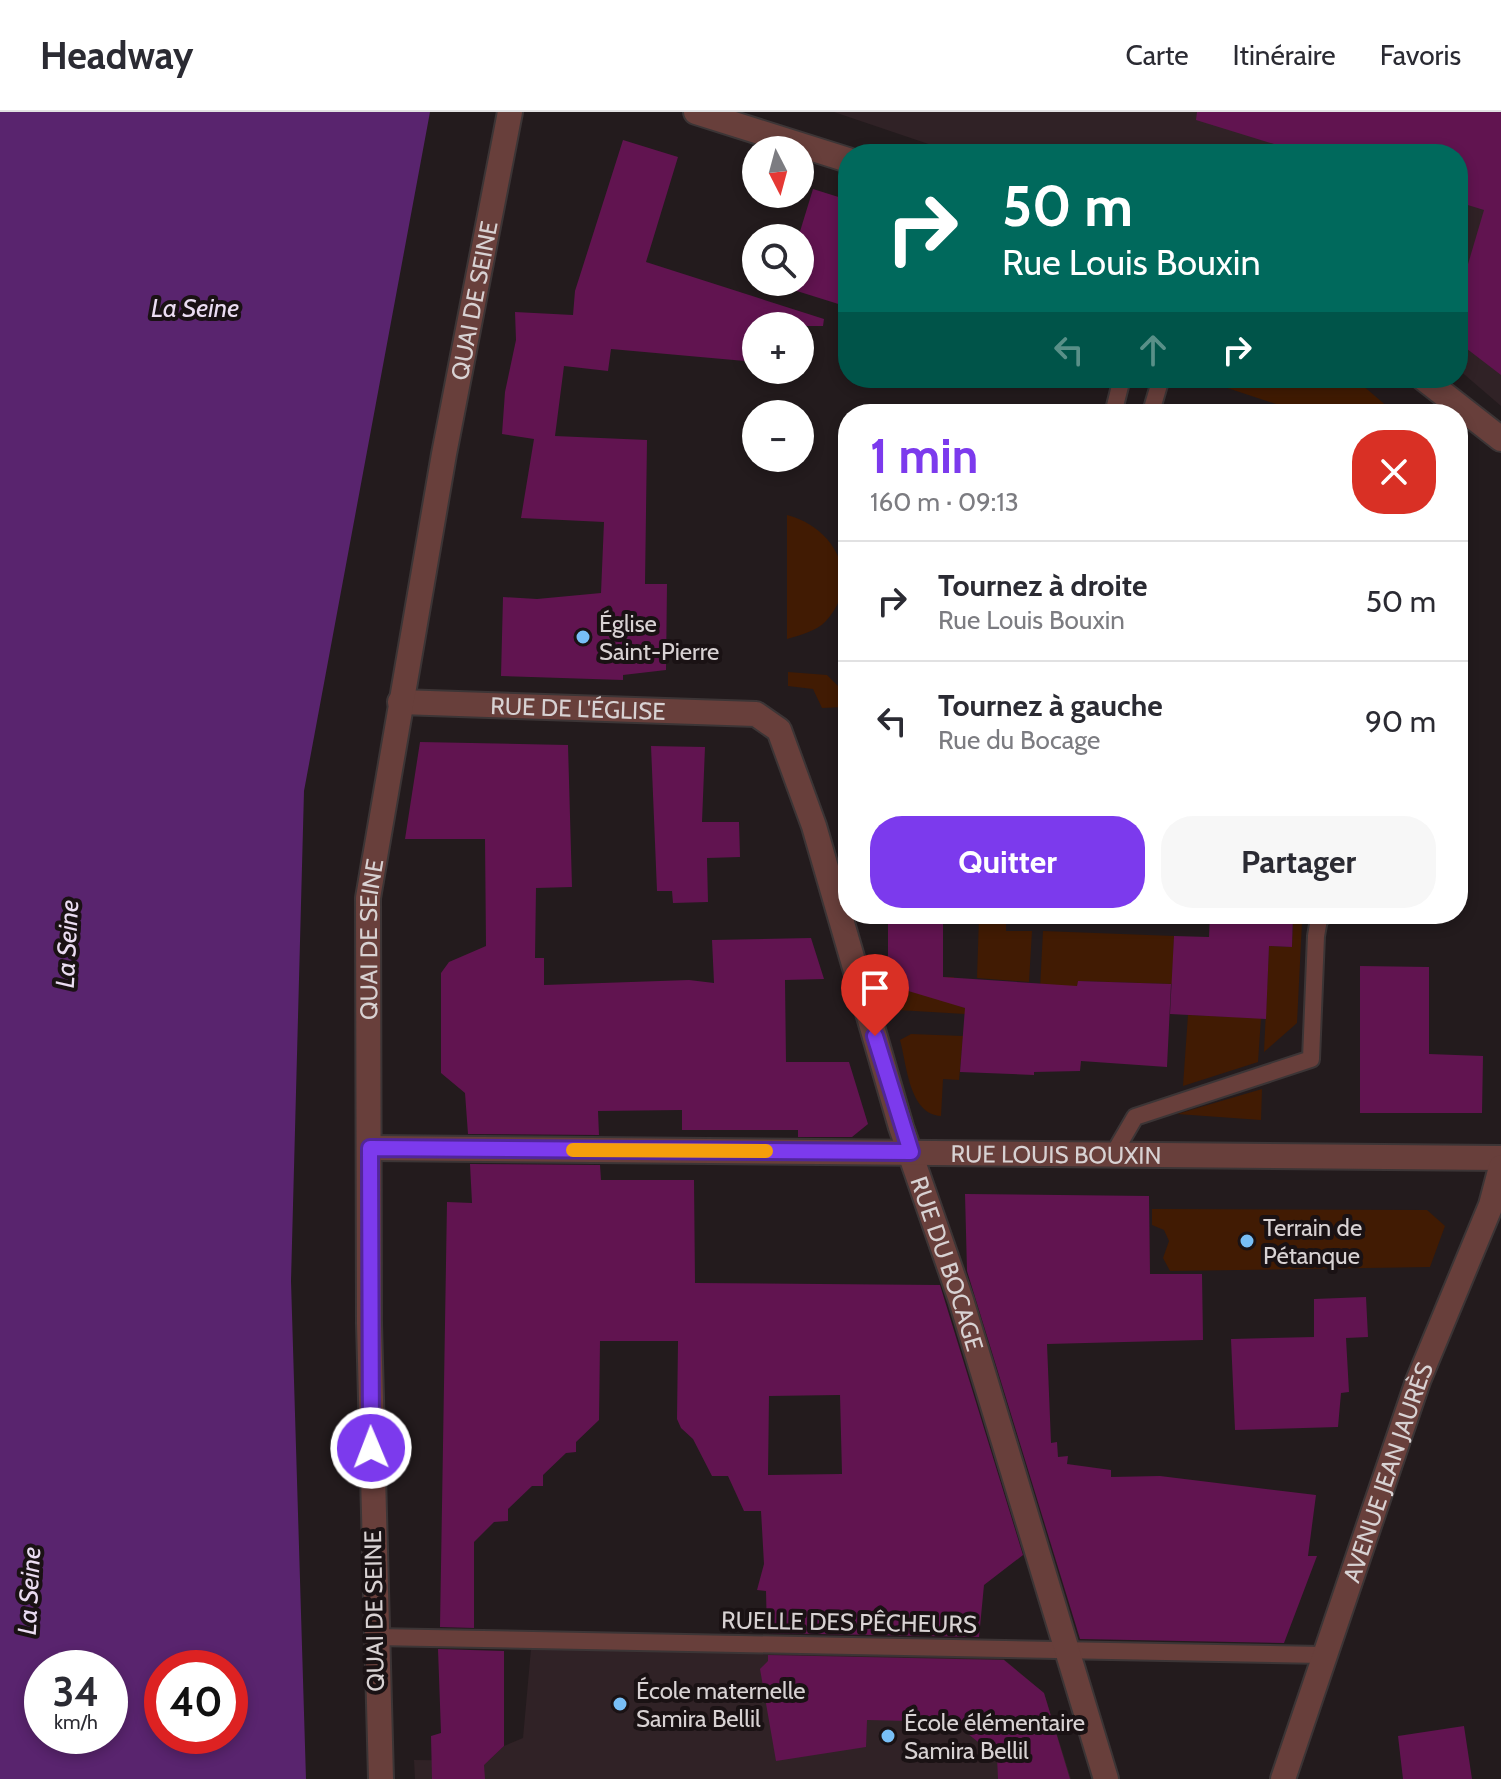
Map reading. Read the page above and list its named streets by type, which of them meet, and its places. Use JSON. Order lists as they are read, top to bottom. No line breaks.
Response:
{"streets":{"street":["QUAI DE SEINE","RUE DE L'ÉGLISE","RUE LOUIS BOUXIN","RUE DU BOCAGE","AVENUE JEAN JAURÈS"],"lane":["RUELLE DES PÊCHEURS"]},"crossings":[["QUAI DE SEINE","RUE DE L'ÉGLISE"],["QUAI DE SEINE","RUE LOUIS BOUXIN"],["QUAI DE SEINE","RUELLE DES PÊCHEURS"],["RUE DE L'ÉGLISE","RUE DU BOCAGE"],["RUE LOUIS BOUXIN","RUE DU BOCAGE"],["RUE DU BOCAGE","RUELLE DES PÊCHEURS"],["AVENUE JEAN JAURÈS","RUELLE DES PÊCHEURS"]],"water":["La Seine"],"places":["Église Saint-Pierre","Terrain de Pétanque","École maternelle Samira Bellil","École élémentaire Samira Bellil"],"north":"bottom","page":{"header":"Headway","nav":["Carte","Itinéraire","Favoris"],"map_buttons":["+","−"],"turn":["50 m","Rue Louis Bouxin"],"heading":["1 min","160 m · 09:13"],"list":[{"name":"Tournez à droite","note":"Rue Louis Bouxin","value":"50 m"},{"name":"Tournez à gauche","note":"Rue du Bocage","value":"90 m"}],"buttons":["Quitter","Partager"],"speed":"34 km/h","limit":"40"}}
